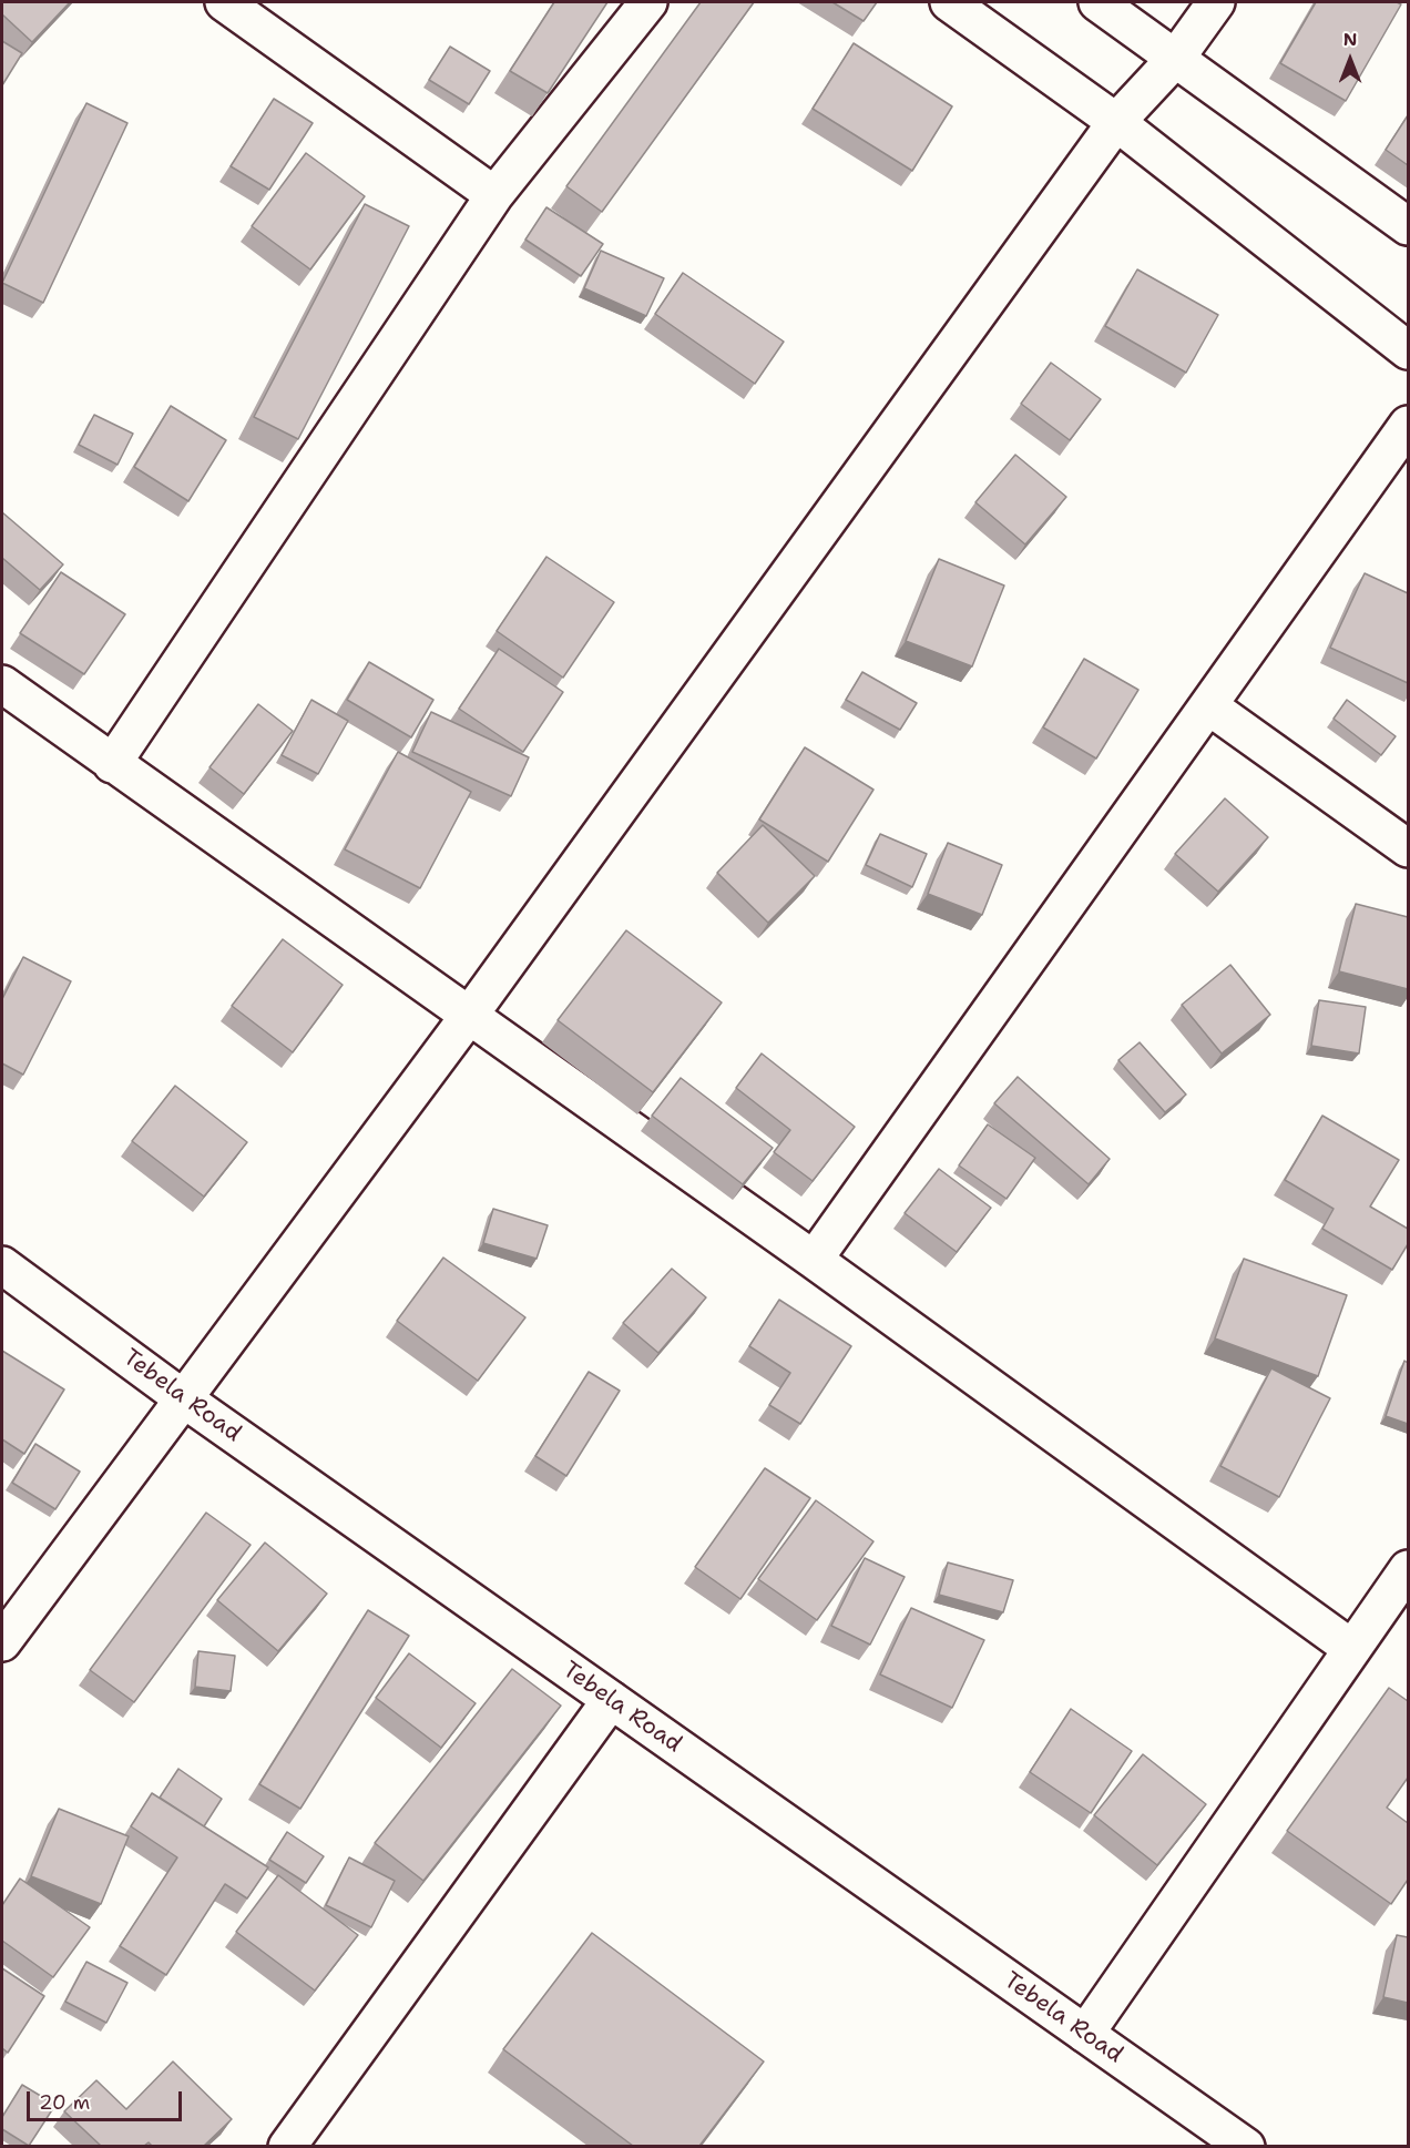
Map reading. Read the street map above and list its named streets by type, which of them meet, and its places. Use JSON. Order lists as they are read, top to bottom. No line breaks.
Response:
{"streets":{"street":["Tebela Road"]},"scale_bar":"20 m","north":"top"}
